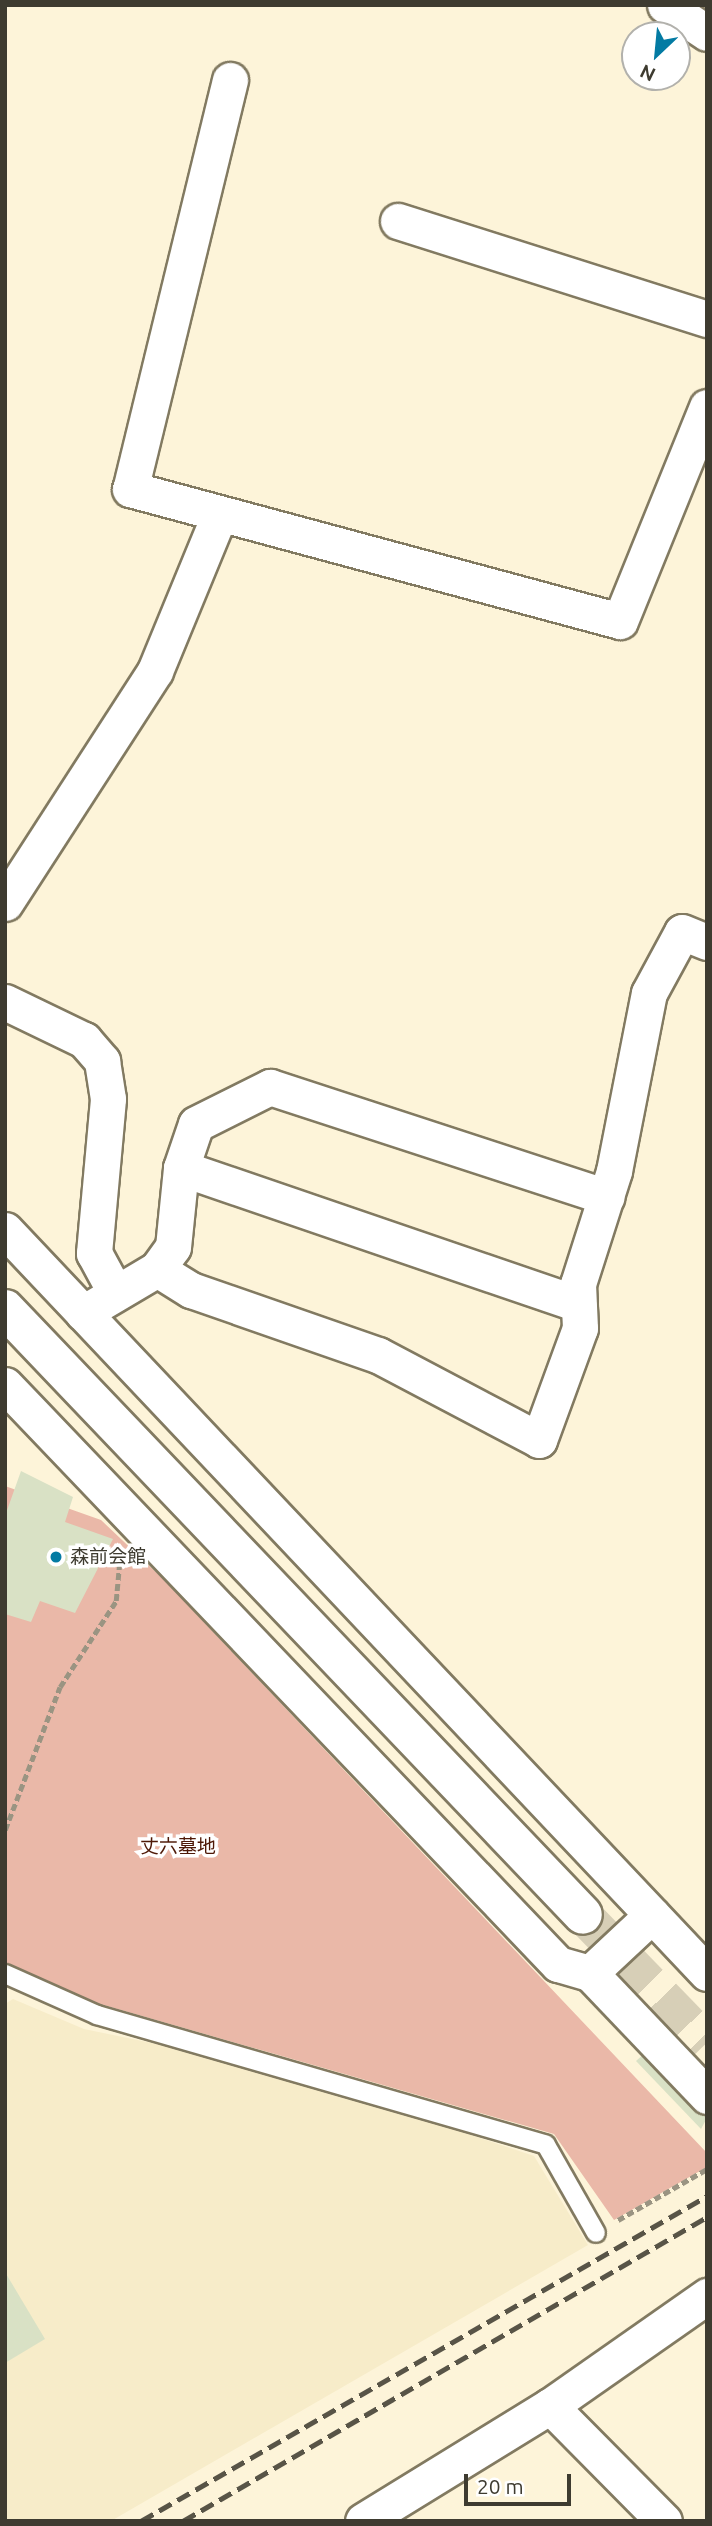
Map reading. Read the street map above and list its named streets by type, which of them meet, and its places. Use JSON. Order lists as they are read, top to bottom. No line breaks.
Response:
{"parks":["丈六墓地"],"places":["森前会館"],"scale_bar":"20 m","north":"bottom left"}
